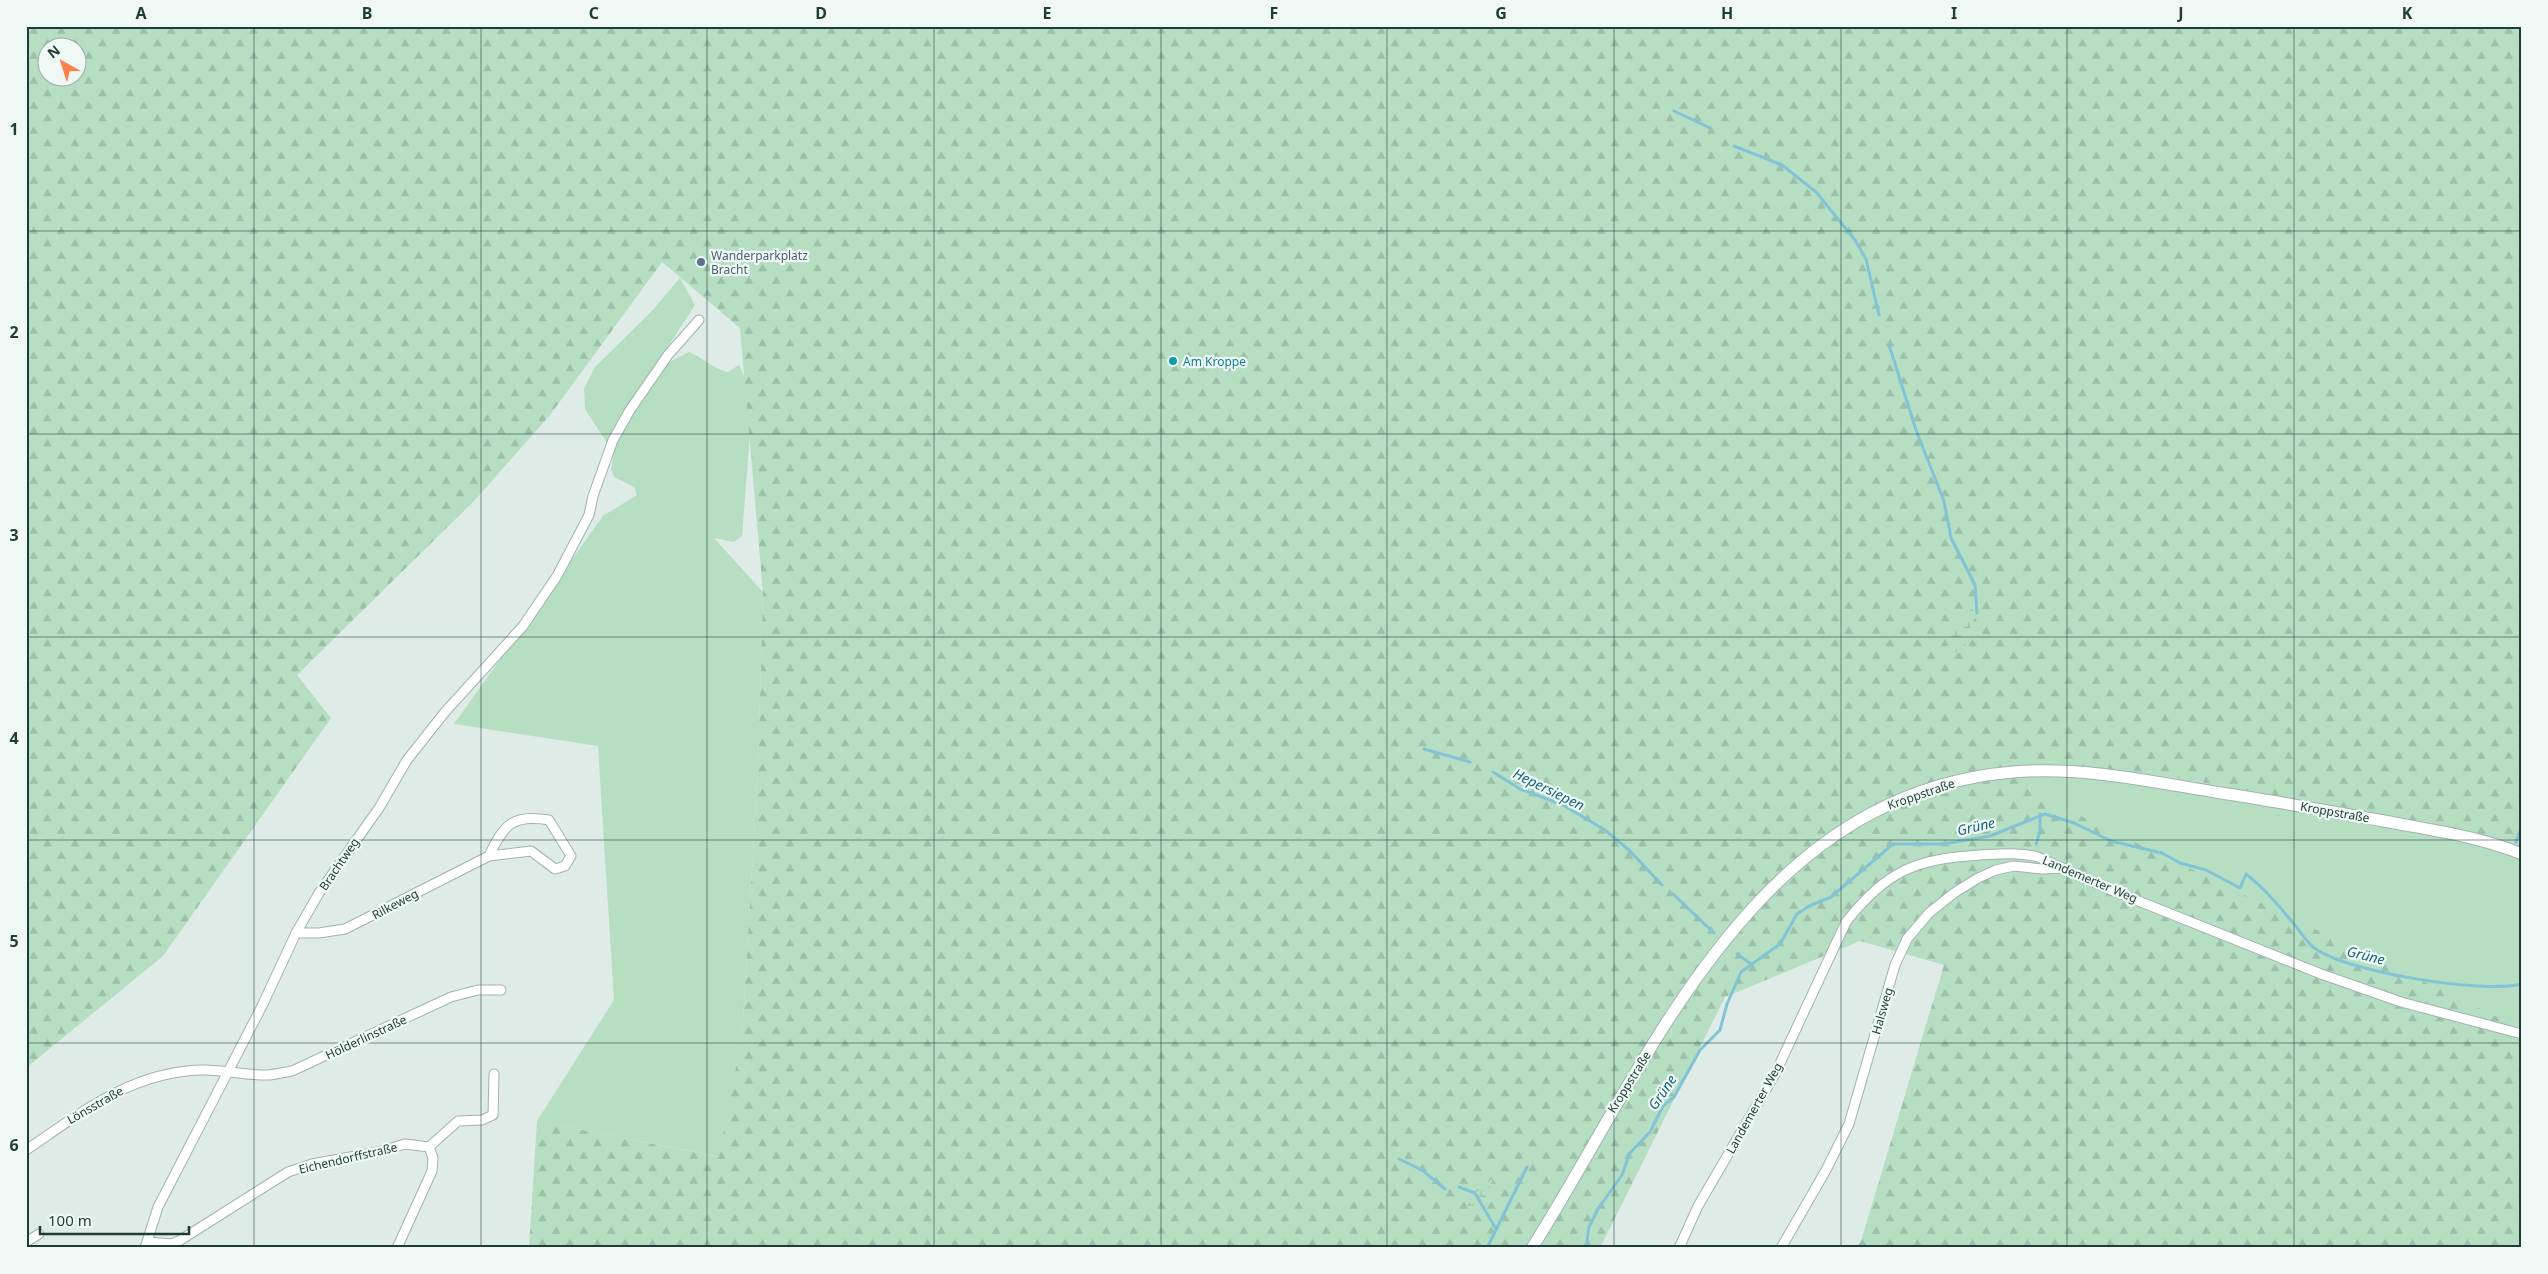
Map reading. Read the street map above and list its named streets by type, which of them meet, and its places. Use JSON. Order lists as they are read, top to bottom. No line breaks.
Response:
{"streets":{"street":["Kroppstraße","Brachtweg","Landemerter Weg","Rilkeweg","Halsweg","Hölderlinstraße","Lönsstraße","Eichendorffstraße"]},"crossings":[["Brachtweg","Rilkeweg"],["Brachtweg","Hölderlinstraße"],["Brachtweg","Lönsstraße"],["Brachtweg","Eichendorffstraße"],["Landemerter Weg","Halsweg"],["Hölderlinstraße","Lönsstraße"]],"water":["Hepersiepen","Grüne"],"places":["Wanderparkplatz Bracht","Am Kroppe"],"scale_bar":"100 m","north":"top left","grid":{"columns":["A","B","C","D","E","F","G","H","I","J","K"],"rows":["1","2","3","4","5","6"]}}
